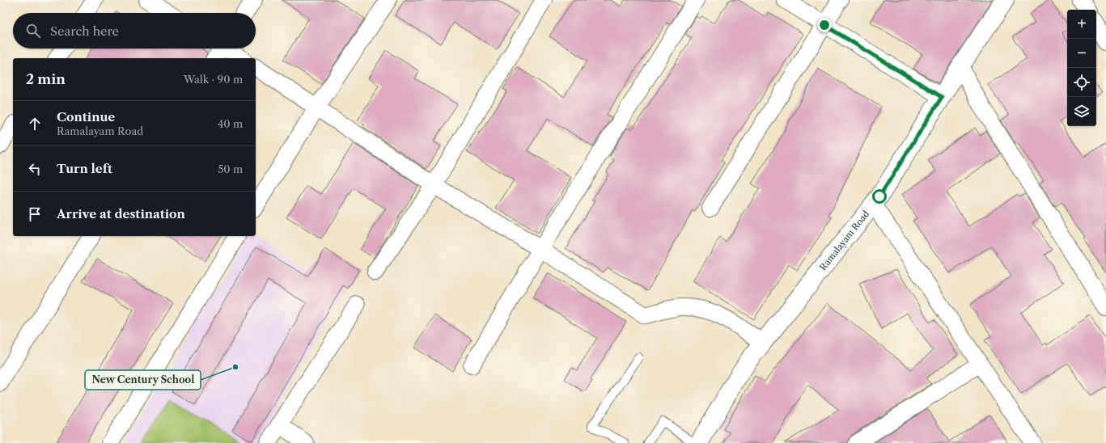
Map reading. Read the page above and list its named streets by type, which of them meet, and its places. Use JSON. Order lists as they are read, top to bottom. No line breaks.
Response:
{"streets":{"street":["Ramalayam Road"]},"places":["New Century School"],"page":{"map_buttons":["+","−"],"search":"Search here","heading":["2 min","Walk · 90 m"],"list":[["Continue","Ramalayam Road","40 m"],["Turn left","50 m"],"Arrive at destination"]}}
